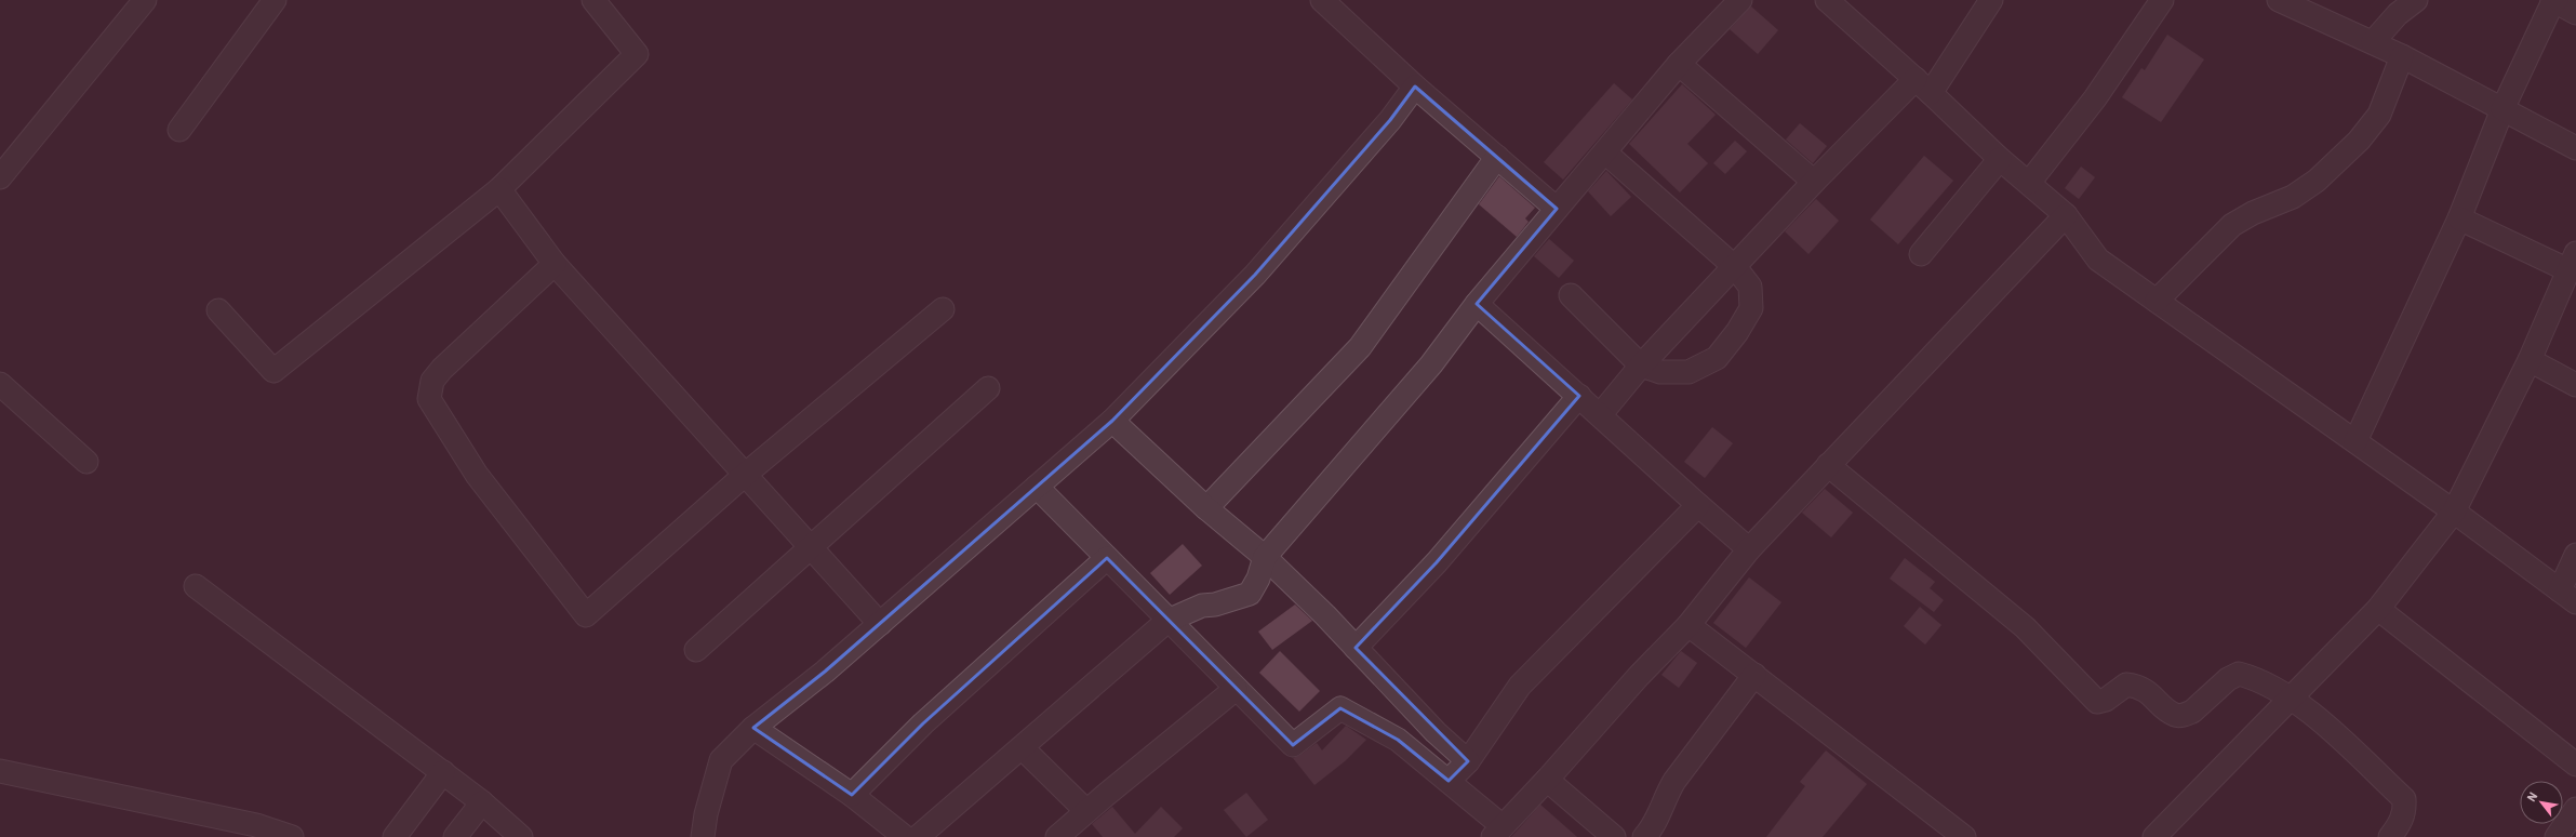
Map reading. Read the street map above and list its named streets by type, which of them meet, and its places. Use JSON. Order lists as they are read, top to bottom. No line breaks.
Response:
{"north":"top left"}
